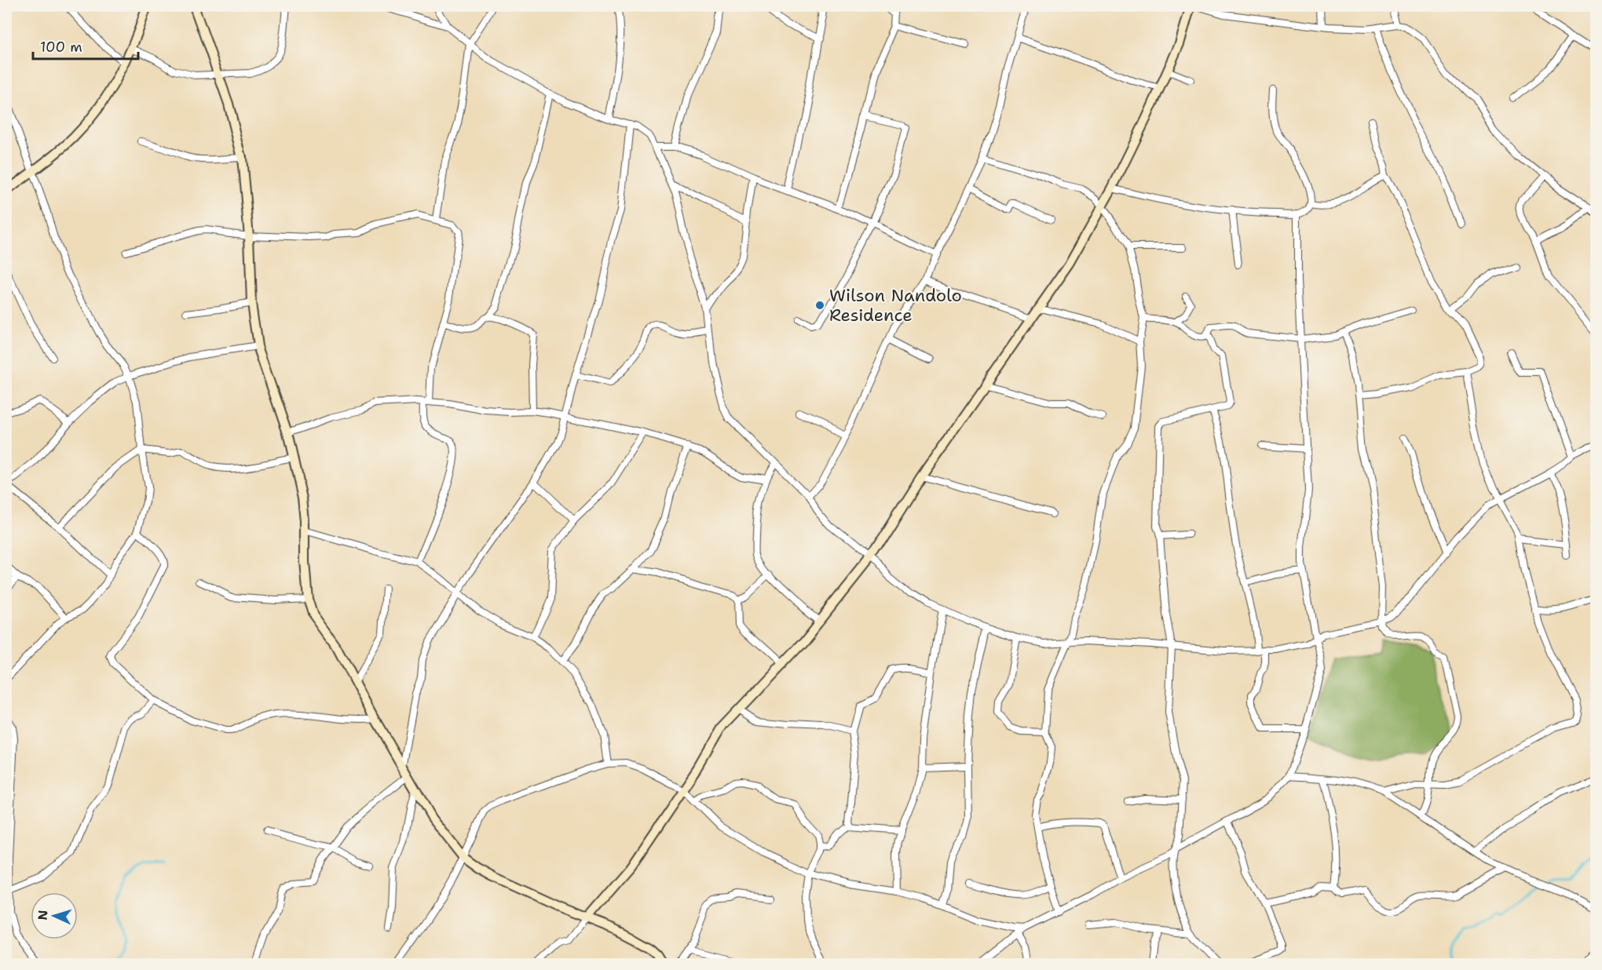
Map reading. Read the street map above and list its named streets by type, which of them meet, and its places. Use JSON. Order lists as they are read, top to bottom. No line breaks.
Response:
{"places":["Wilson Nandolo Residence"],"scale_bar":"100 m","north":"left"}
